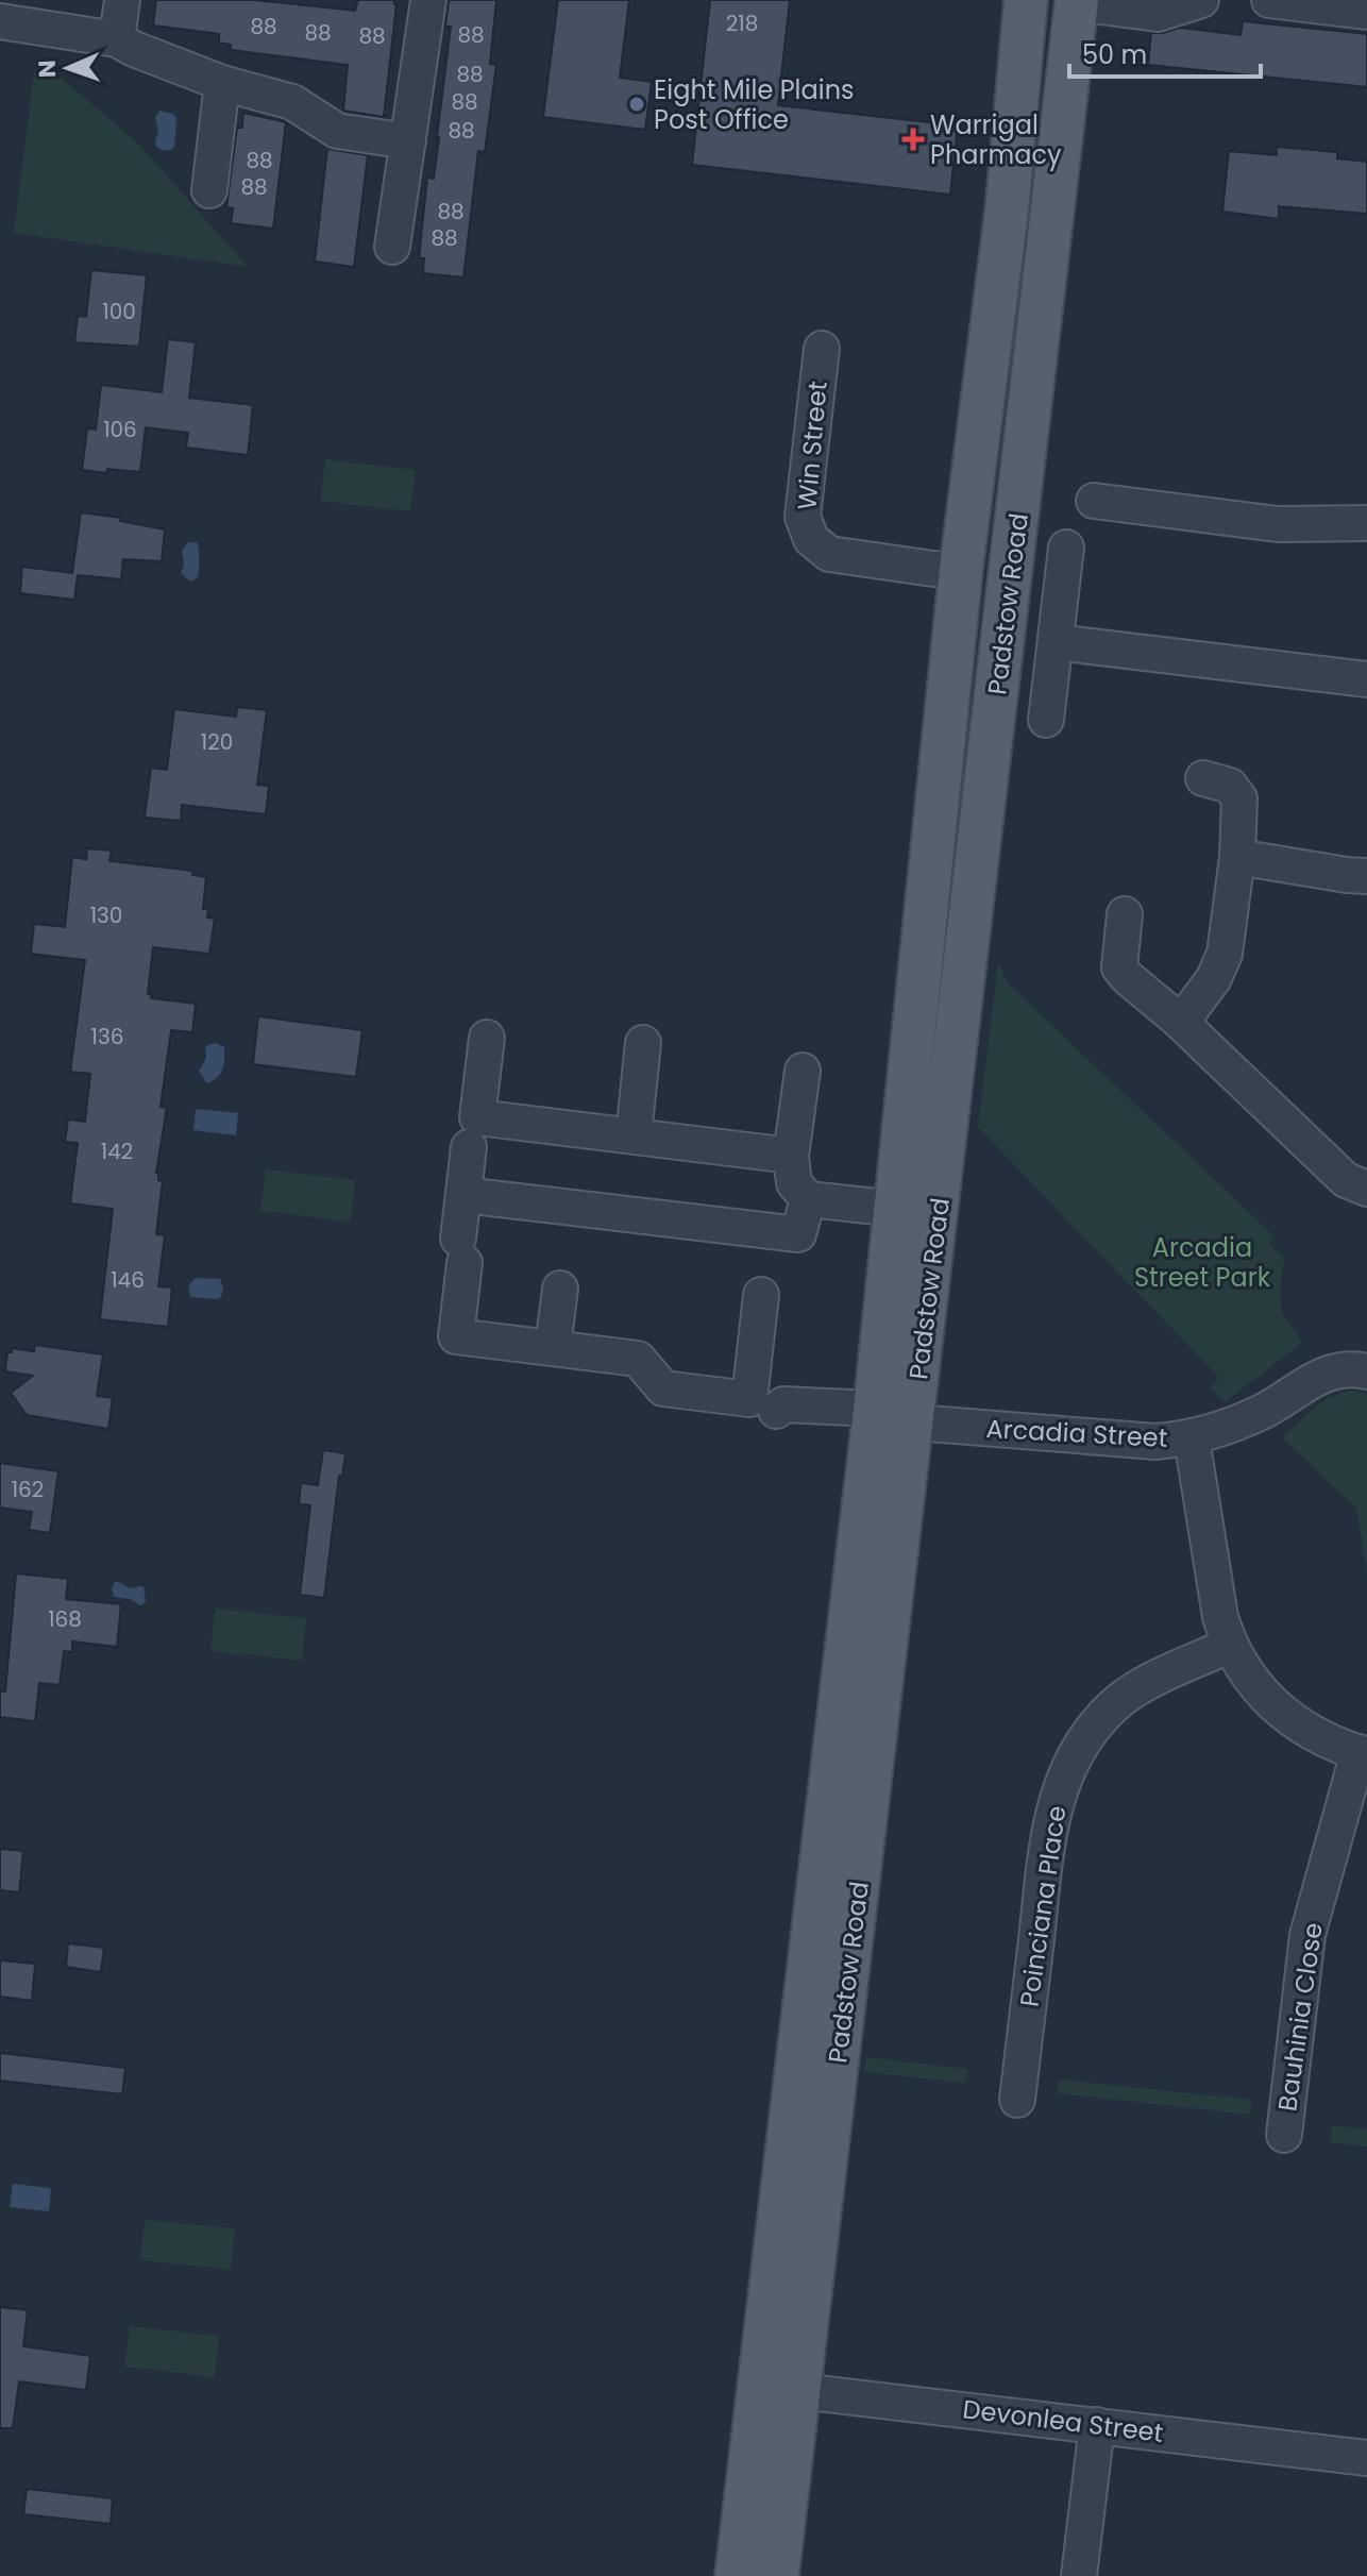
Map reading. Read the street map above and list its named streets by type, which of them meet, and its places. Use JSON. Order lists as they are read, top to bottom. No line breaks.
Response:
{"streets":{"main road":["Padstow Road"],"street":["Win Street","Arcadia Street","Poinciana Place","Bauhinia Close","Devonlea Street"]},"crossings":[["Win Street","Padstow Road"],["Padstow Road","Arcadia Street"],["Padstow Road","Devonlea Street"]],"parks":["Arcadia Street Park"],"places":{"other":["Eight Mile Plains Post Office"],"health":["Warrigal Pharmacy"]},"house_numbers":["218","88","88","88","88","88","88","88","88","88","88","88","100","106","120","130","136","142","146","162","168"],"scale_bar":"50 m","north":"left"}
